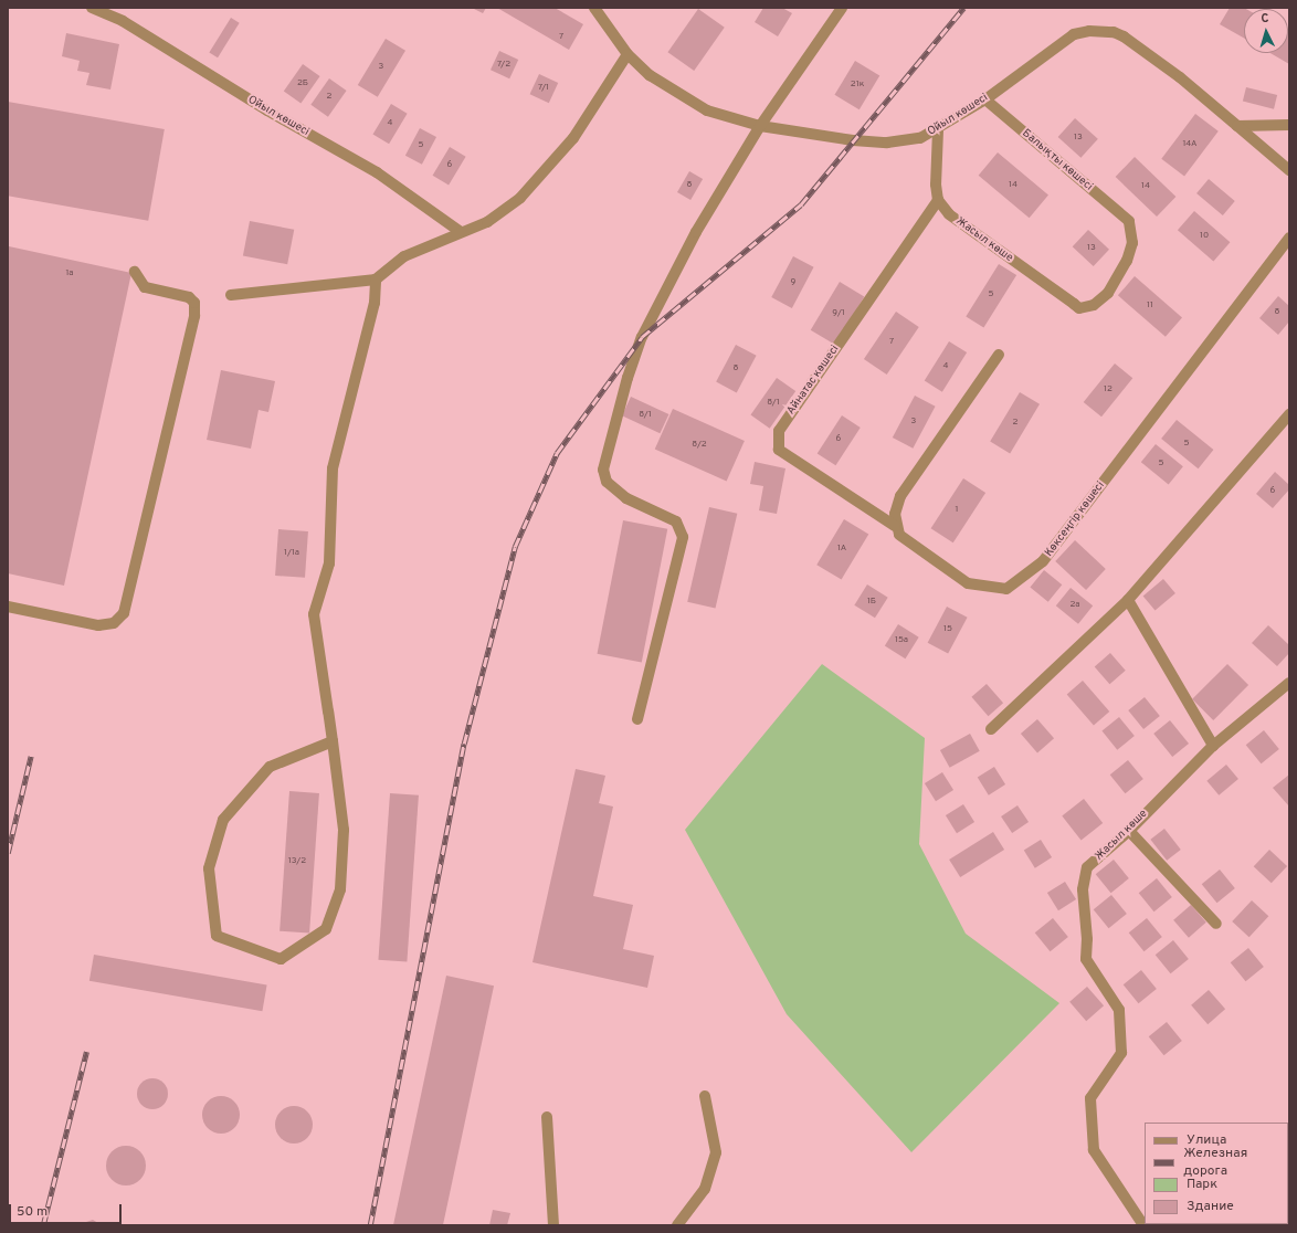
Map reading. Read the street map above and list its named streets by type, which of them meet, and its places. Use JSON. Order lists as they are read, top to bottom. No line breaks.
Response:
{"streets":{"street":["Ойыл көшесі","Балықты көшесі","Жасыл көше","Айнатас көшесі","Көксеңгір көшесі"]},"crossings":[["Ойыл көшесі","Балықты көшесі"],["Балықты көшесі","Жасыл көше"],["Жасыл көше","Айнатас көшесі"],["Айнатас көшесі","Көксеңгір көшесі"]],"house_numbers":["7","7/2","3","2Б","21к","7/1","2","4","13","14А","5","6","8","14","14","10","13","1а","9","5","11","8","9/1","7","4","8","12","8/1","8/1","3","2","6","5","8/2","5","6","1","1А","1/1а","1Б","2а","15","15а","13/2"],"legend":["Улица","Железная дорога","Парк","Здание"],"scale_bar":"50 m","north":"top"}
